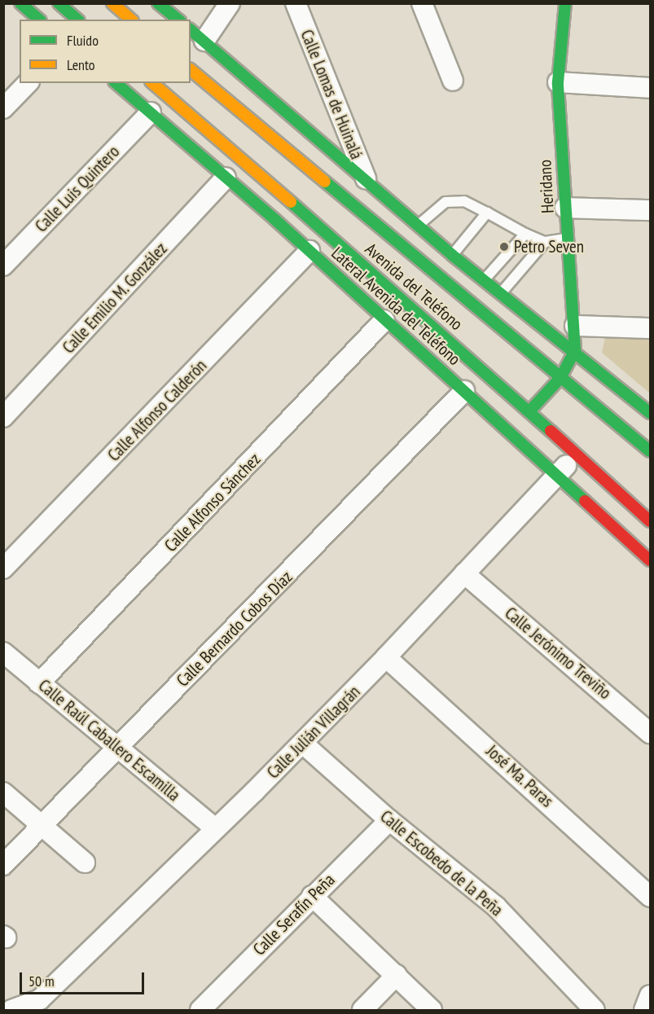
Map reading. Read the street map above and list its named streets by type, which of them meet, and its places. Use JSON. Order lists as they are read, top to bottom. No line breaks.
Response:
{"streets":{"street":["Calle Lomas de Huinalá","Heridano","Calle Luis Quintero","Avenida del Teléfono","Calle Emilio M. González","Lateral Avenida del Teléfono","Calle Alfonso Calderón","Calle Alfonso Sánchez","Calle Bernardo Cobos Díaz","Calle Jerónimo Treviño","Calle Julián Villagrán","Calle Raúl Caballero Escamilla","José Ma. Paras","Calle Escobedo de la Peña","Calle Serafín Peña"]},"crossings":[["Heridano","Avenida del Teléfono"],["Calle Luis Quintero","Lateral Avenida del Teléfono"],["Avenida del Teléfono","Calle Julián Villagrán"],["Calle Emilio M. González","Lateral Avenida del Teléfono"],["Lateral Avenida del Teléfono","Calle Alfonso Calderón"],["Lateral Avenida del Teléfono","Calle Alfonso Sánchez"],["Lateral Avenida del Teléfono","Calle Bernardo Cobos Díaz"],["Lateral Avenida del Teléfono","Calle Julián Villagrán"],["Calle Alfonso Sánchez","Calle Raúl Caballero Escamilla"],["Calle Bernardo Cobos Díaz","Calle Raúl Caballero Escamilla"],["Calle Jerónimo Treviño","Calle Julián Villagrán"],["Calle Julián Villagrán","Calle Raúl Caballero Escamilla"],["Calle Julián Villagrán","José Ma. Paras"],["Calle Julián Villagrán","Calle Escobedo de la Peña"],["Calle Escobedo de la Peña","Calle Serafín Peña"]],"places":["Petro Seven"],"legend":["Fluido","Lento"],"scale_bar":"50 m"}
